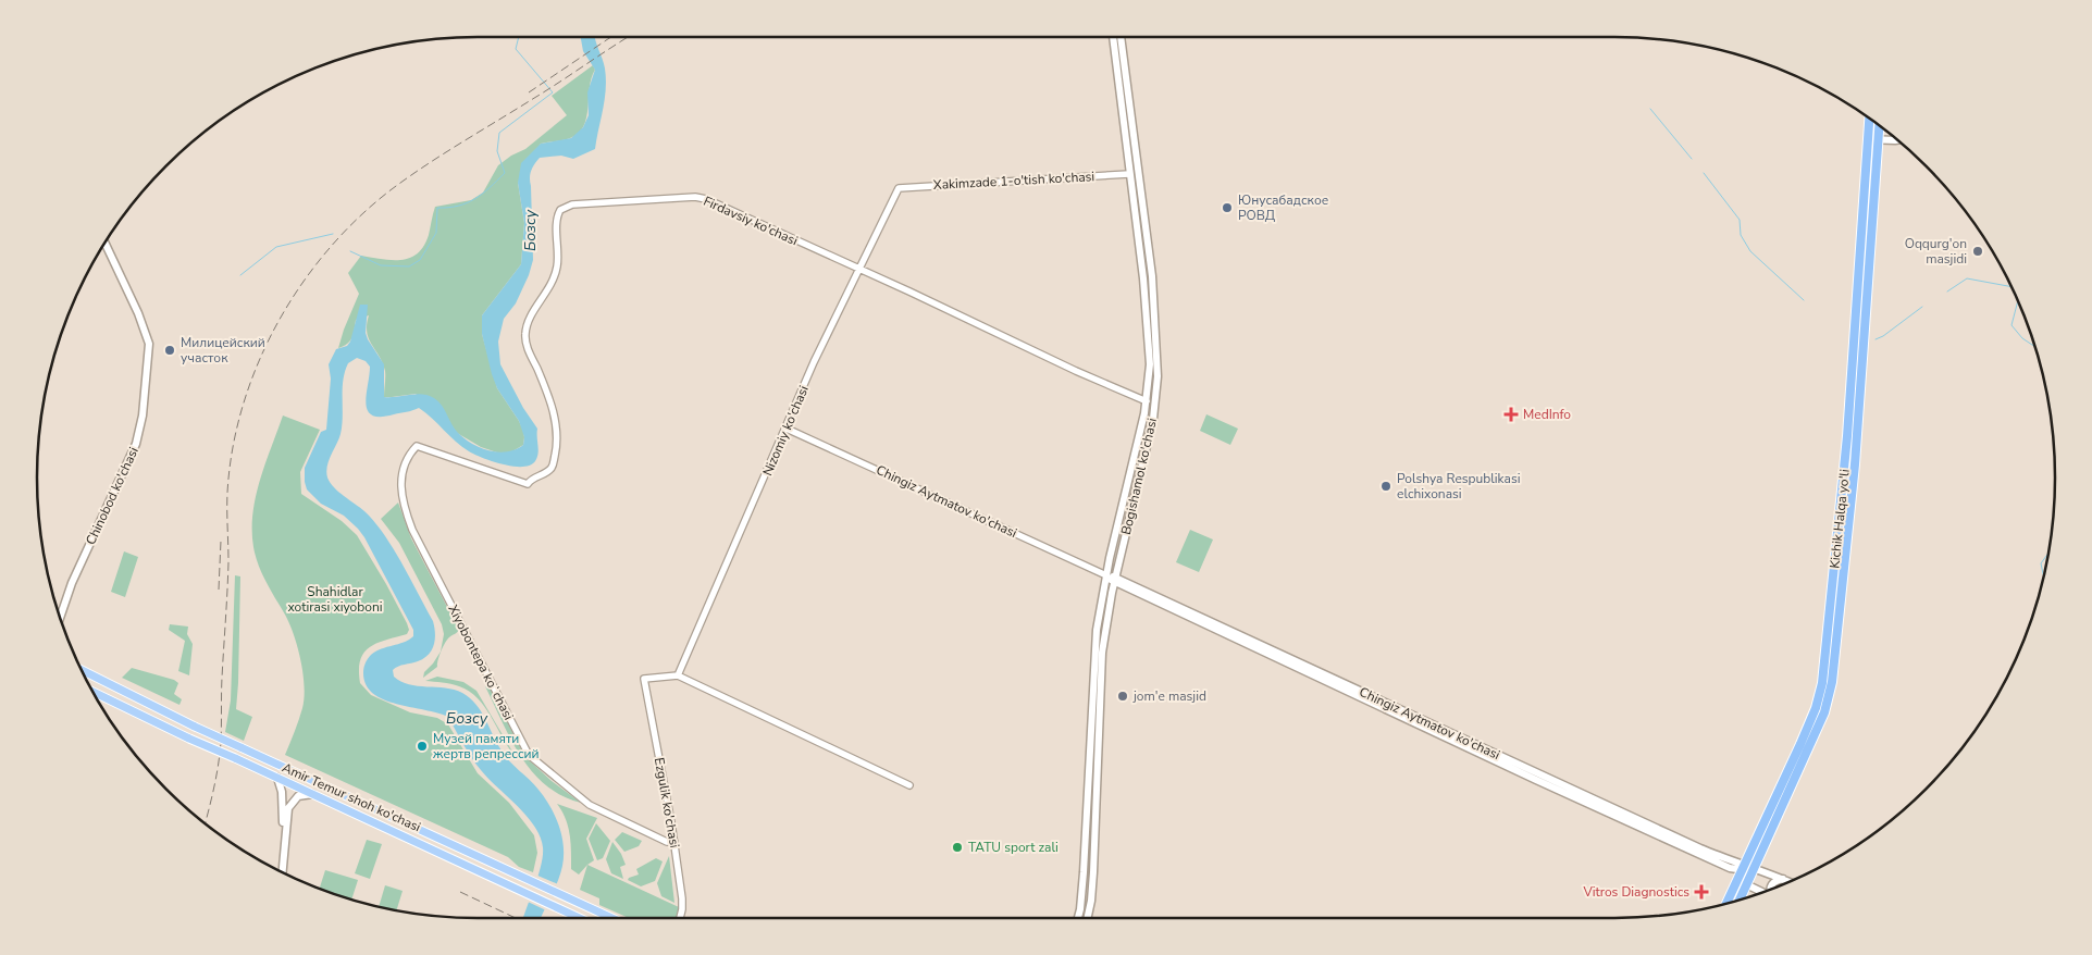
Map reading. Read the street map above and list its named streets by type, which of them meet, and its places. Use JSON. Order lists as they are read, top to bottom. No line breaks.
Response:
{"streets":{"highway":["Kichik Halqa yo'li"],"main road":["Bogishamol ko'chasi","Chinobod ko'chasi","Chingiz Aytmatov ko'chasi","Amir Temur shoh ko'chasi"],"street":["Xakimzade 1-o'tish ko'chasi","Firdavsiy ko'chasi","Nizomiy ko'chasi","Xiyobontepa koʻchasi","Ezgulik ko'chasi"]},"crossings":[["Xakimzade 1-o'tish ko'chasi","Nizomiy ko'chasi"],["Xakimzade 1-o'tish ko'chasi","Bogishamol ko'chasi"],["Firdavsiy ko'chasi","Nizomiy ko'chasi"],["Firdavsiy ko'chasi","Bogishamol ko'chasi"],["Firdavsiy ko'chasi","Xiyobontepa koʻchasi"],["Nizomiy ko'chasi","Chingiz Aytmatov ko'chasi"],["Nizomiy ko'chasi","Ezgulik ko'chasi"],["Bogishamol ko'chasi","Chingiz Aytmatov ko'chasi"],["Chingiz Aytmatov ko'chasi","Kichik Halqa yo'li"],["Xiyobontepa koʻchasi","Ezgulik ko'chasi"]],"water":["Бозсу"],"parks":["Shahidlar xotirasi xiyoboni"],"places":{"other":["Юнусабадское РОВД","Oqqurg'on masjidi","Милицейский участок","Polshya Respublikasi elchixonasi","jom'e masjid","Музей памяти жертв репрессий","TATU sport zali"],"health":["MedInfo","Vitros Diagnostics"]}}
